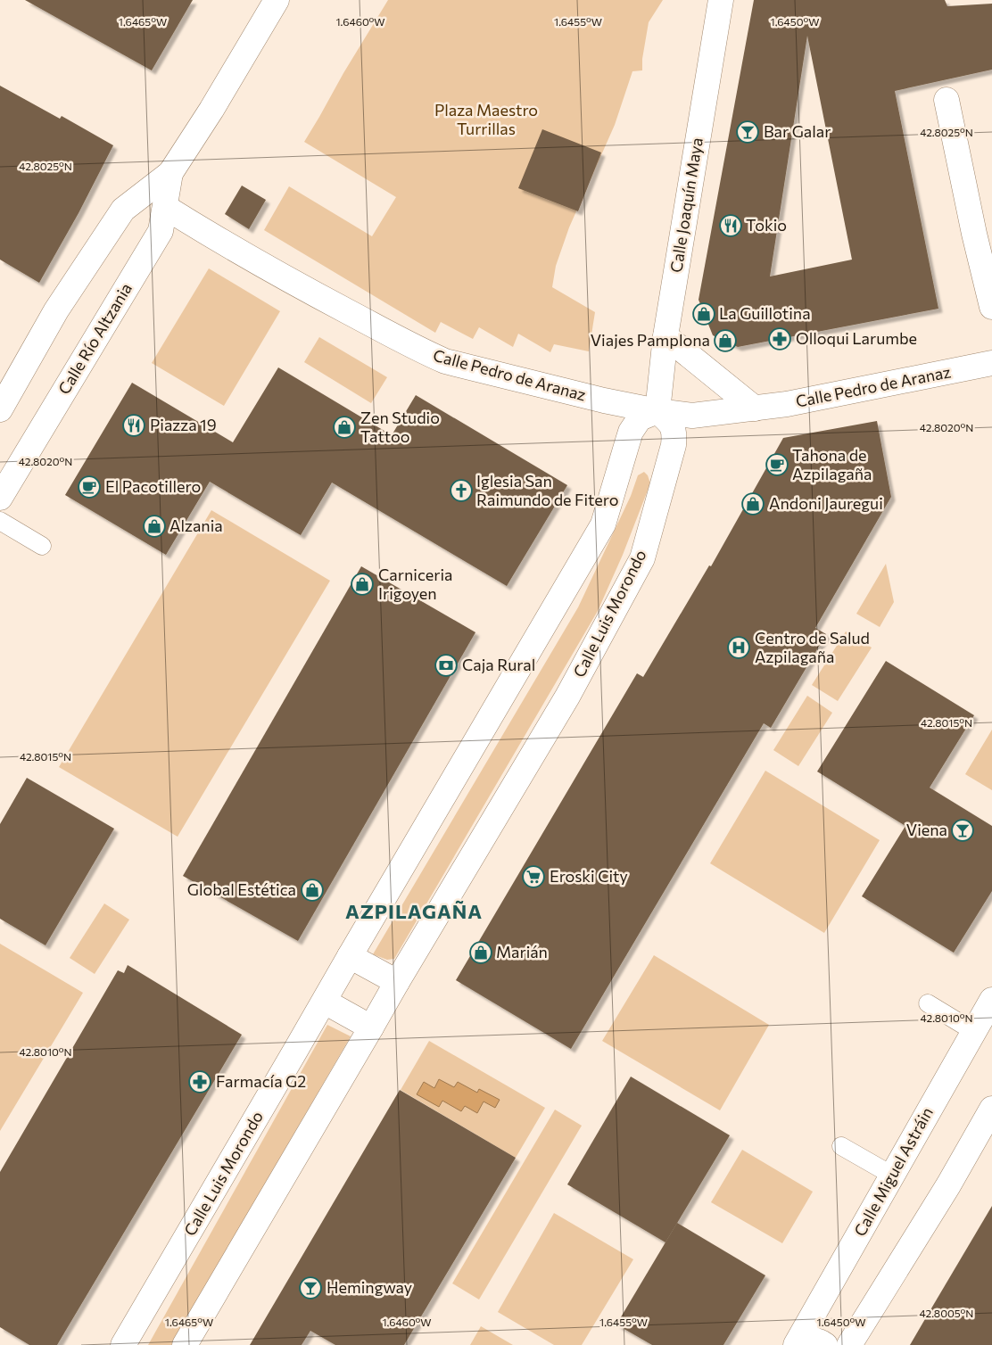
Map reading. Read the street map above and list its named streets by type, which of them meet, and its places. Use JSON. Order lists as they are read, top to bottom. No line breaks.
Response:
{"streets":{"street":["Calle Joaquín Maya","Calle Río Altzania","Calle Pedro de Aranaz","Calle Luis Morondo","Calle Miguel Astráin"]},"crossings":[["Calle Joaquín Maya","Calle Pedro de Aranaz"],["Calle Joaquín Maya","Calle Luis Morondo"],["Calle Río Altzania","Calle Pedro de Aranaz"],["Calle Pedro de Aranaz","Calle Luis Morondo"]],"districts":["AZPILAGAÑA"],"parks":["Plaza Maestro Turrillas"],"places":{"bar":["Bar Galar","Viena","Hemingway"],"restaurant":["Tokio","Piazza 19"],"shop":["La Guillotina","Viajes Pamplona","Zen Studio Tattoo","Andoni Jauregui","Alzania","Carniceria Irigoyen","Global Estética","Marián"],"pharmacy":["Olloqui Larumbe","Farmacía G2"],"cafe":["Tahona de Azpilagaña","El Pacotillero"],"church":["Iglesia San Raimundo de Fitero"],"hospital":["Centro de Salud Azpilagaña"],"bank":["Caja Rural"],"supermarket":["Eroski City"]},"coordinates":["1.6465°W","1.6460°W","1.6455°W","1.6450°W","42.8025°N","42.8020°N","42.8015°N","42.8010°N","42.8005°N"]}
